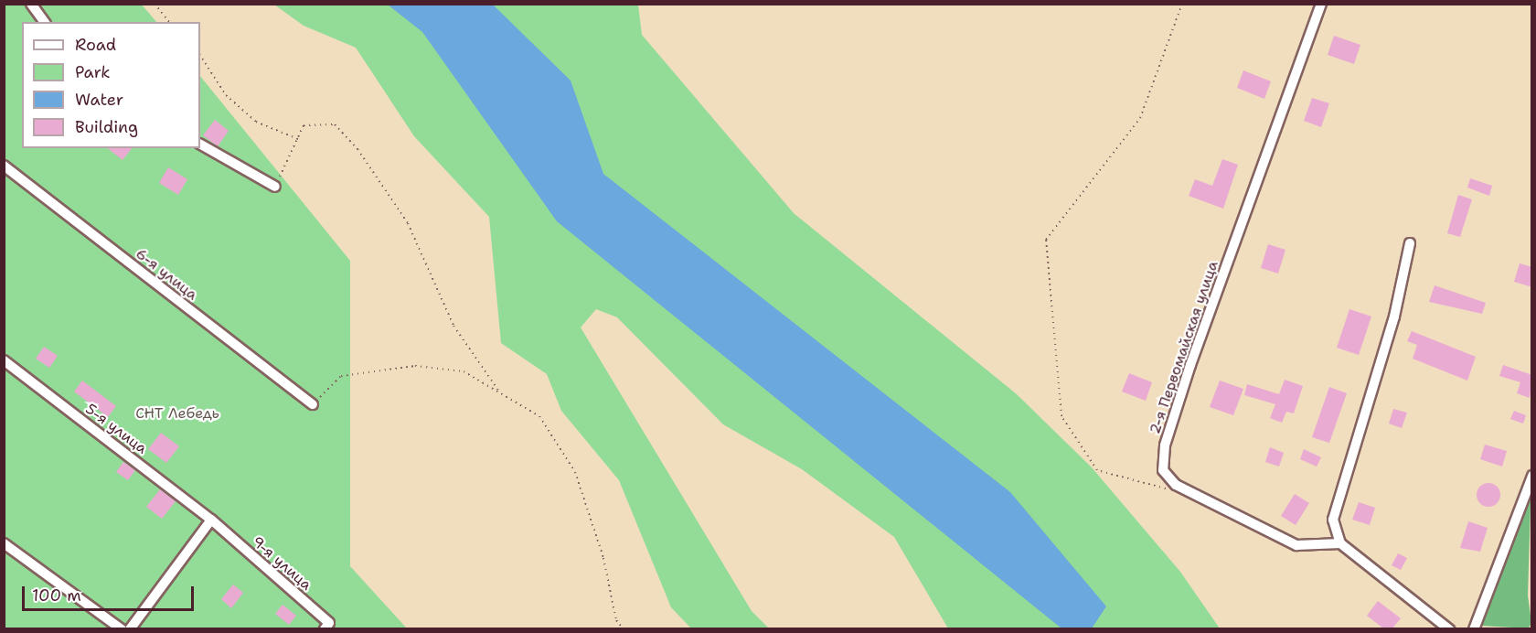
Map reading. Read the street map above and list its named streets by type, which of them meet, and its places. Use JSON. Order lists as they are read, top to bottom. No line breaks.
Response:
{"streets":{"street":["6-я улица","2-я Первомайская улица","5-я улица","9-я улица"]},"crossings":[["5-я улица","9-я улица"]],"parks":["СНТ Лебедь"],"legend":["Road","Park","Water","Building"],"scale_bar":"100 m"}
